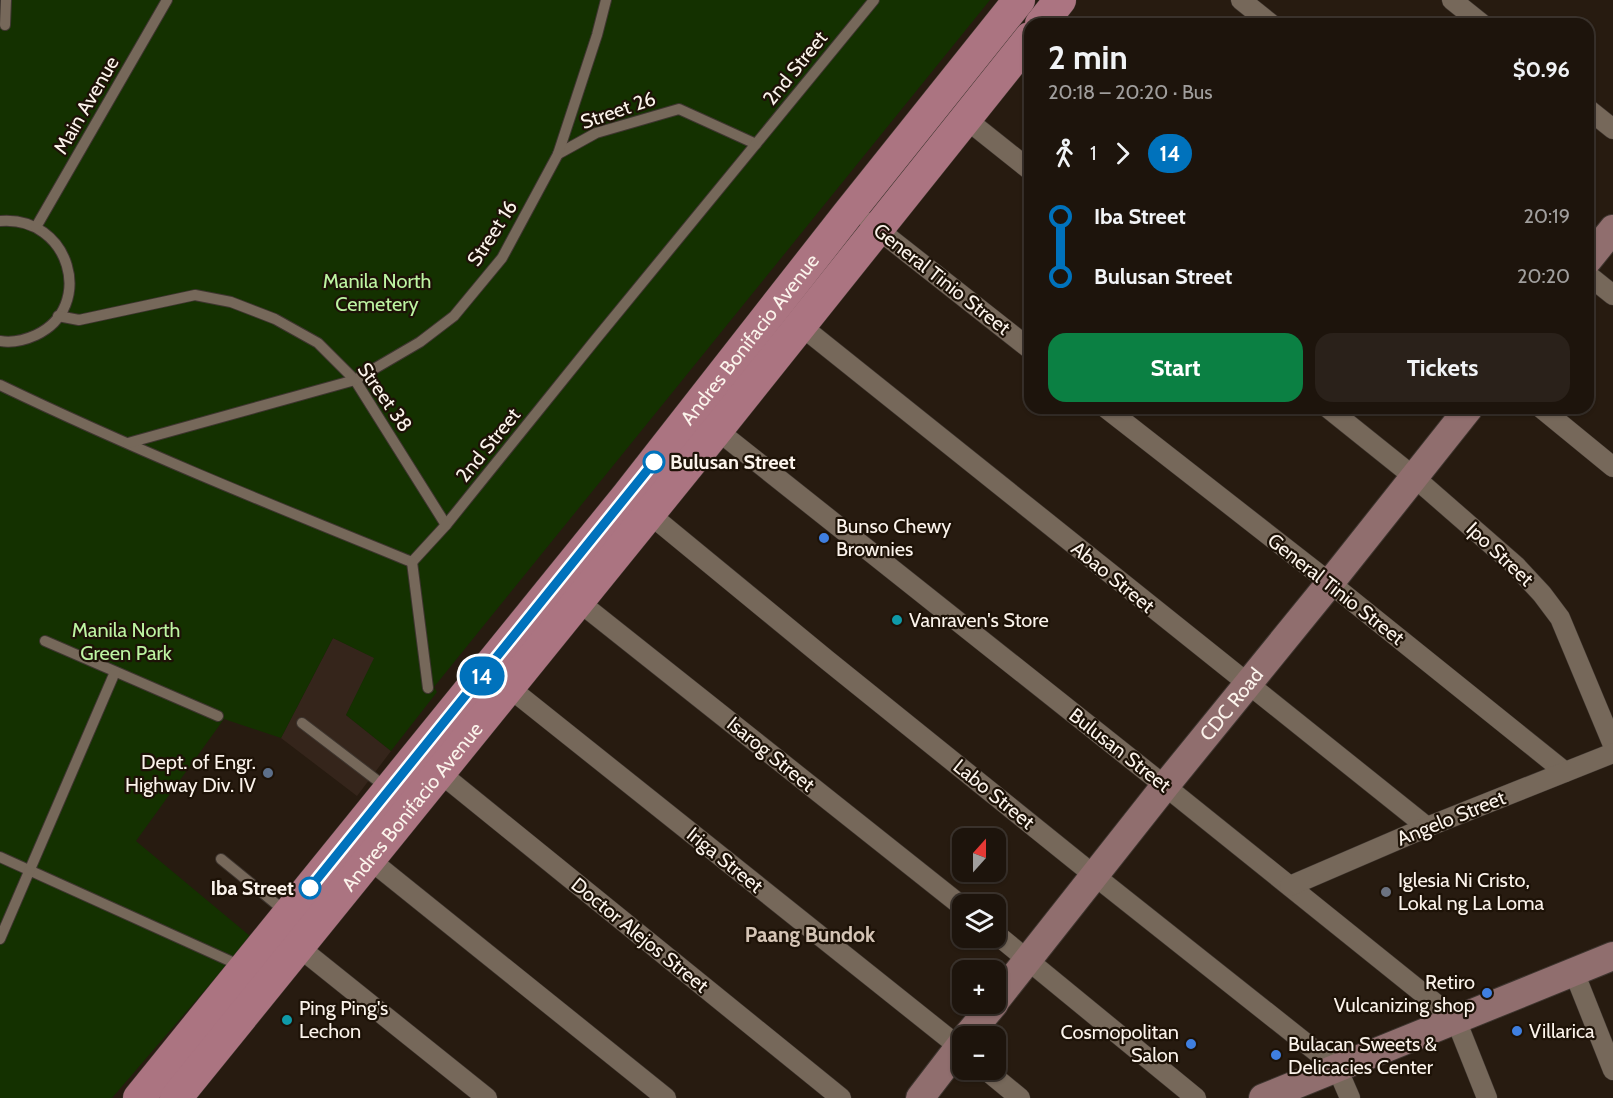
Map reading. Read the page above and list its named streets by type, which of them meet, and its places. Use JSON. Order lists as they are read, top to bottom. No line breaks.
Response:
{"streets":{"main road":["Andres Bonifacio Avenue"],"street":["General Tinio Street","Ipo Street","Abao Street","CDC Road","Bulusan Street","Isarog Street","Labo Street","Angelo Street","Iriga Street","Doctor Alejos Street"],"lane":["2nd Street","Main Avenue","Street 26","Street 16","Street 38"]},"crossings":[["2nd Street","Street 26"],["2nd Street","Street 38"],["Street 26","Street 16"],["Street 16","Street 38"],["General Tinio Street","Andres Bonifacio Avenue"],["General Tinio Street","CDC Road"],["General Tinio Street","Angelo Street"],["Andres Bonifacio Avenue","Abao Street"],["Andres Bonifacio Avenue","Bulusan Street"],["Andres Bonifacio Avenue","Isarog Street"],["Andres Bonifacio Avenue","Labo Street"],["Andres Bonifacio Avenue","Iriga Street"],["Andres Bonifacio Avenue","Doctor Alejos Street"],["Ipo Street","CDC Road"],["Abao Street","CDC Road"],["Abao Street","Angelo Street"],["CDC Road","Bulusan Street"],["CDC Road","Labo Street"],["Bulusan Street","Angelo Street"]],"districts":["Paang Bundok"],"parks":["Manila North Cemetery","Manila North Green Park"],"places":["Bulusan Street","Bunso Chewy Brownies","Vanraven's Store","Dept. of Engr. Highway Div. IV","Iba Street","Iglesia Ni Cristo, Lokal ng La Loma","Retiro Vulcanizing shop","Ping Ping's Lechon","Villarica","Cosmopolitan Salon","Bulacan Sweets & Delicacies Center"],"lines":["bus line 14"],"north":"top","page":{"on_map":"14","heading":["2 min","20:18 – 20:20 · Bus","$0.96"],"legs":["1","14"],"list":[{"name":"Iba Street","value":"20:19"},{"name":"Bulusan Street","value":"20:20"}],"buttons":["Start","Tickets"],"map_buttons":["+","−"]}}
